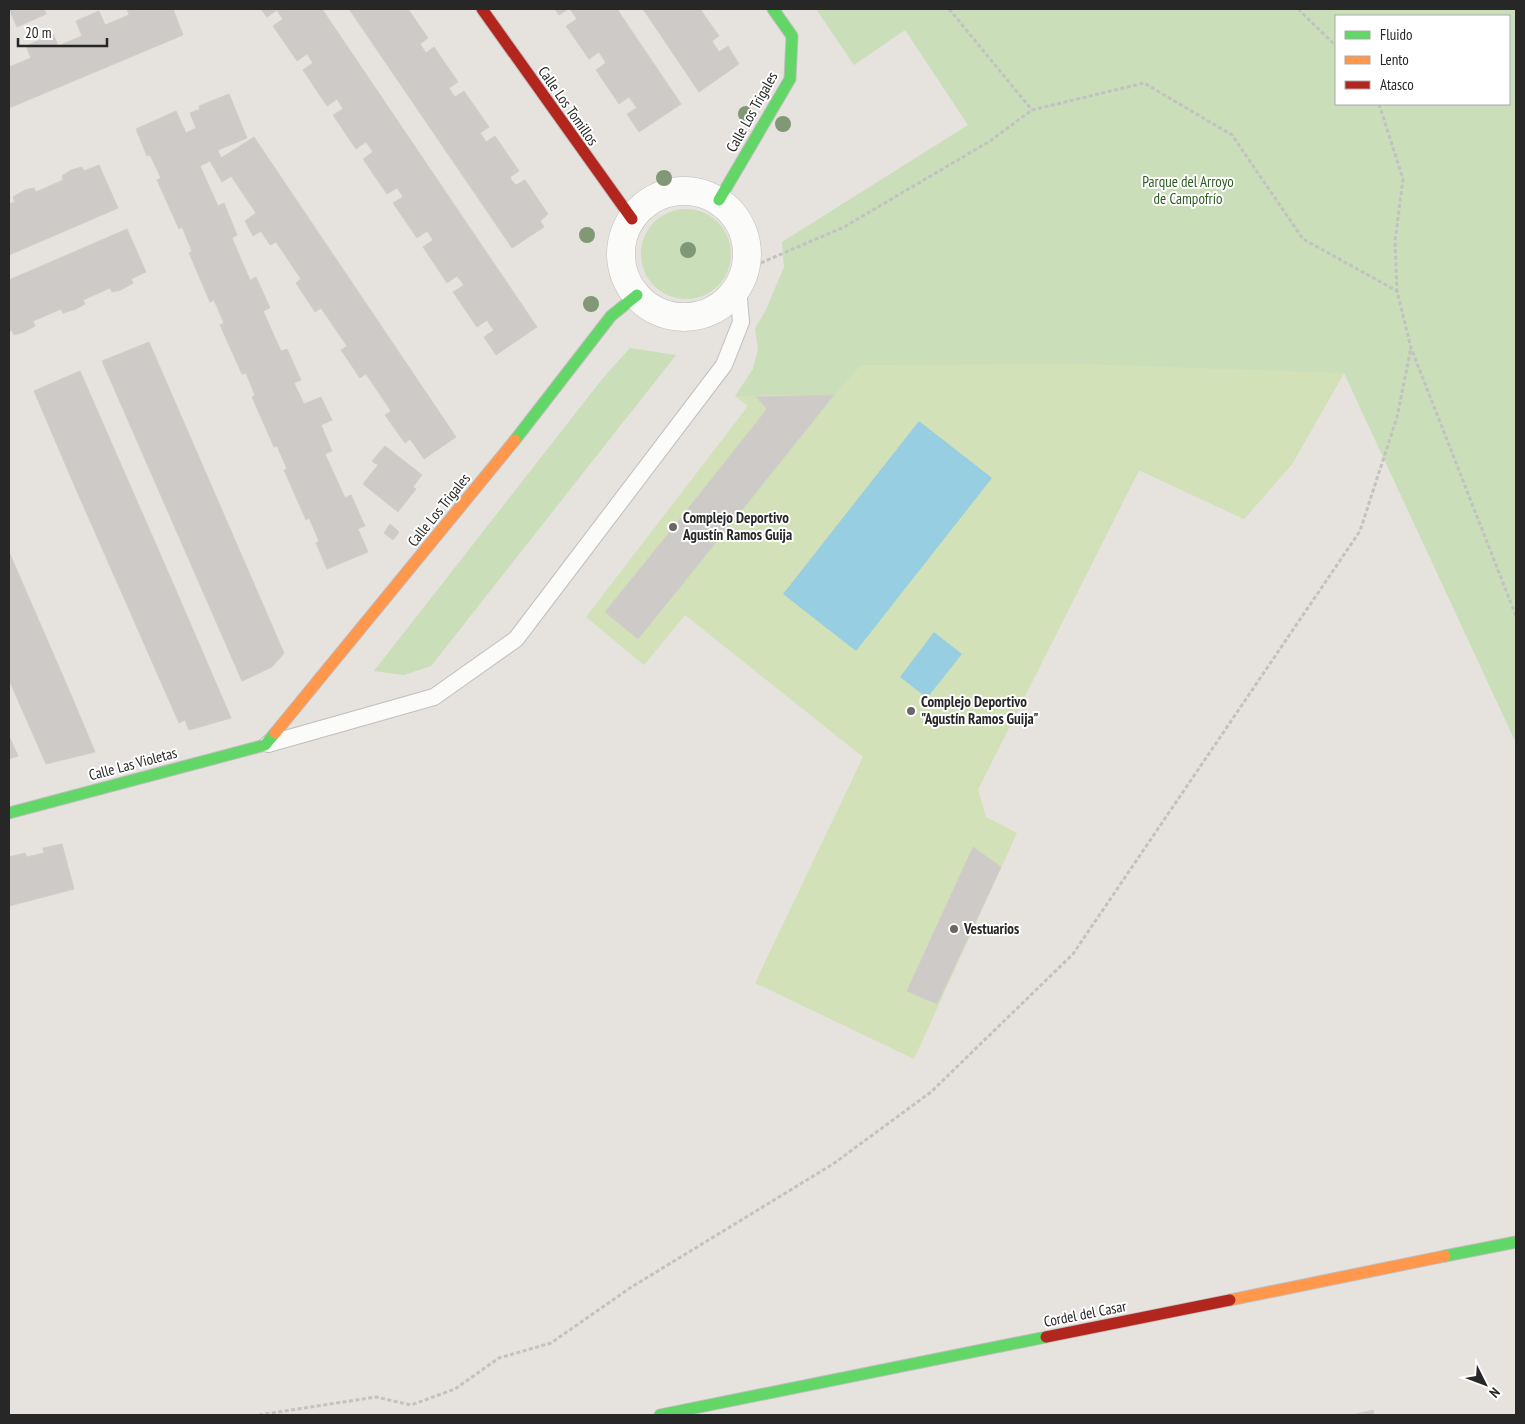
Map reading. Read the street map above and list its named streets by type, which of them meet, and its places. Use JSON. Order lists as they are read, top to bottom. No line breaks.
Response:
{"streets":{"street":["Calle Los Tomillos","Calle Los Trigales","Calle Las Violetas","Cordel del Casar"]},"crossings":[["Calle Los Tomillos","Calle Los Trigales"],["Calle Los Trigales","Calle Las Violetas"]],"parks":["Parque del Arroyo de Campofrío"],"places":["Complejo Deportivo Agustín Ramos Guija","Complejo Deportivo \"Agustín Ramos Guija\"","Vestuarios"],"legend":["Fluido","Lento","Atasco"],"scale_bar":"20 m","north":"bottom right"}
